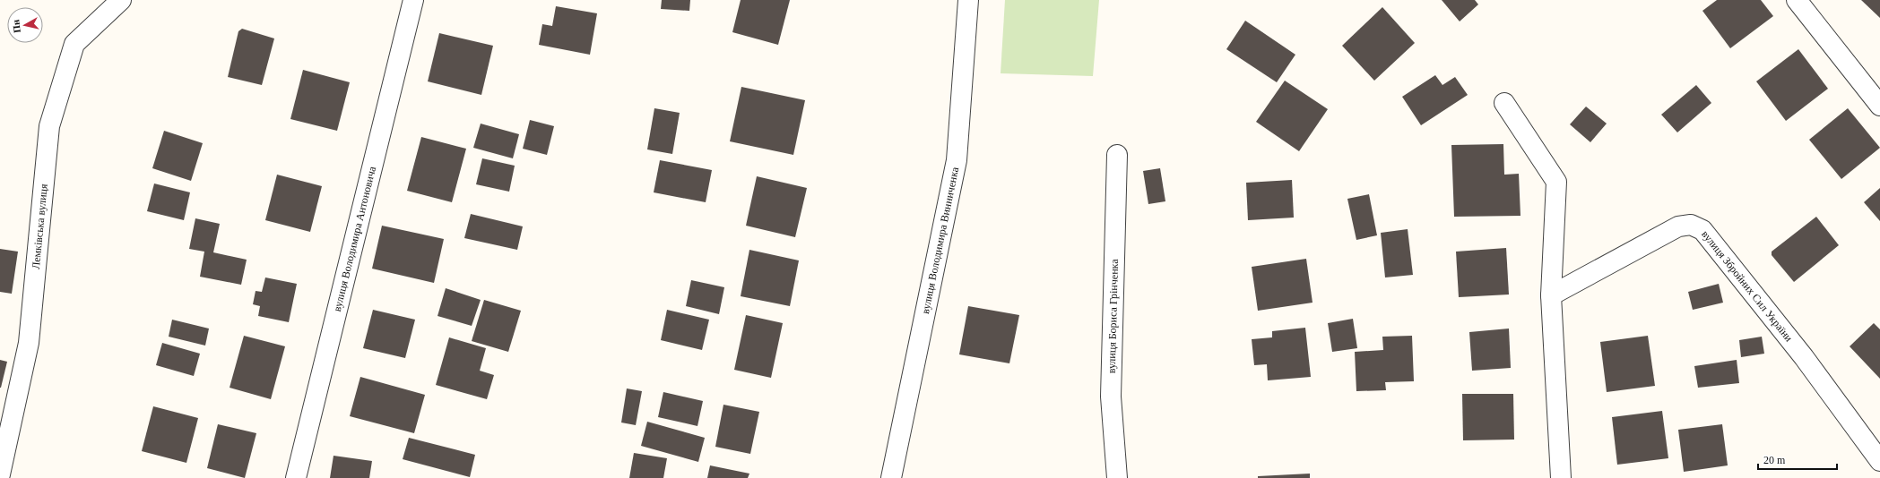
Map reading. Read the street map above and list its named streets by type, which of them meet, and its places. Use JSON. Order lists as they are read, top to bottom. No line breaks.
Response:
{"streets":{"street":["Лемківська вулиця","вулиця Володимира Антоновича","вулиця Володимира Винниченка","вулиця Збройних Сил України","вулиця Бориса Грінченка"]},"scale_bar":"20 m","north":"left"}
